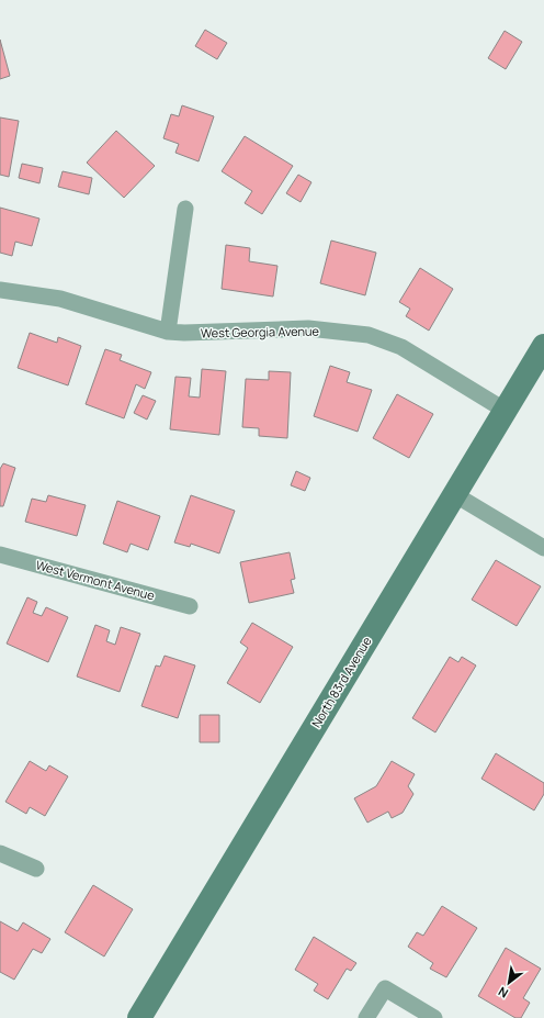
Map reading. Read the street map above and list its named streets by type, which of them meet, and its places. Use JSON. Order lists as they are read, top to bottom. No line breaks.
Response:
{"streets":{"main road":["North 83rd Avenue"],"street":["West Georgia Avenue","West Vermont Avenue"]},"crossings":[["West Georgia Avenue","North 83rd Avenue"]],"north":"bottom left"}
